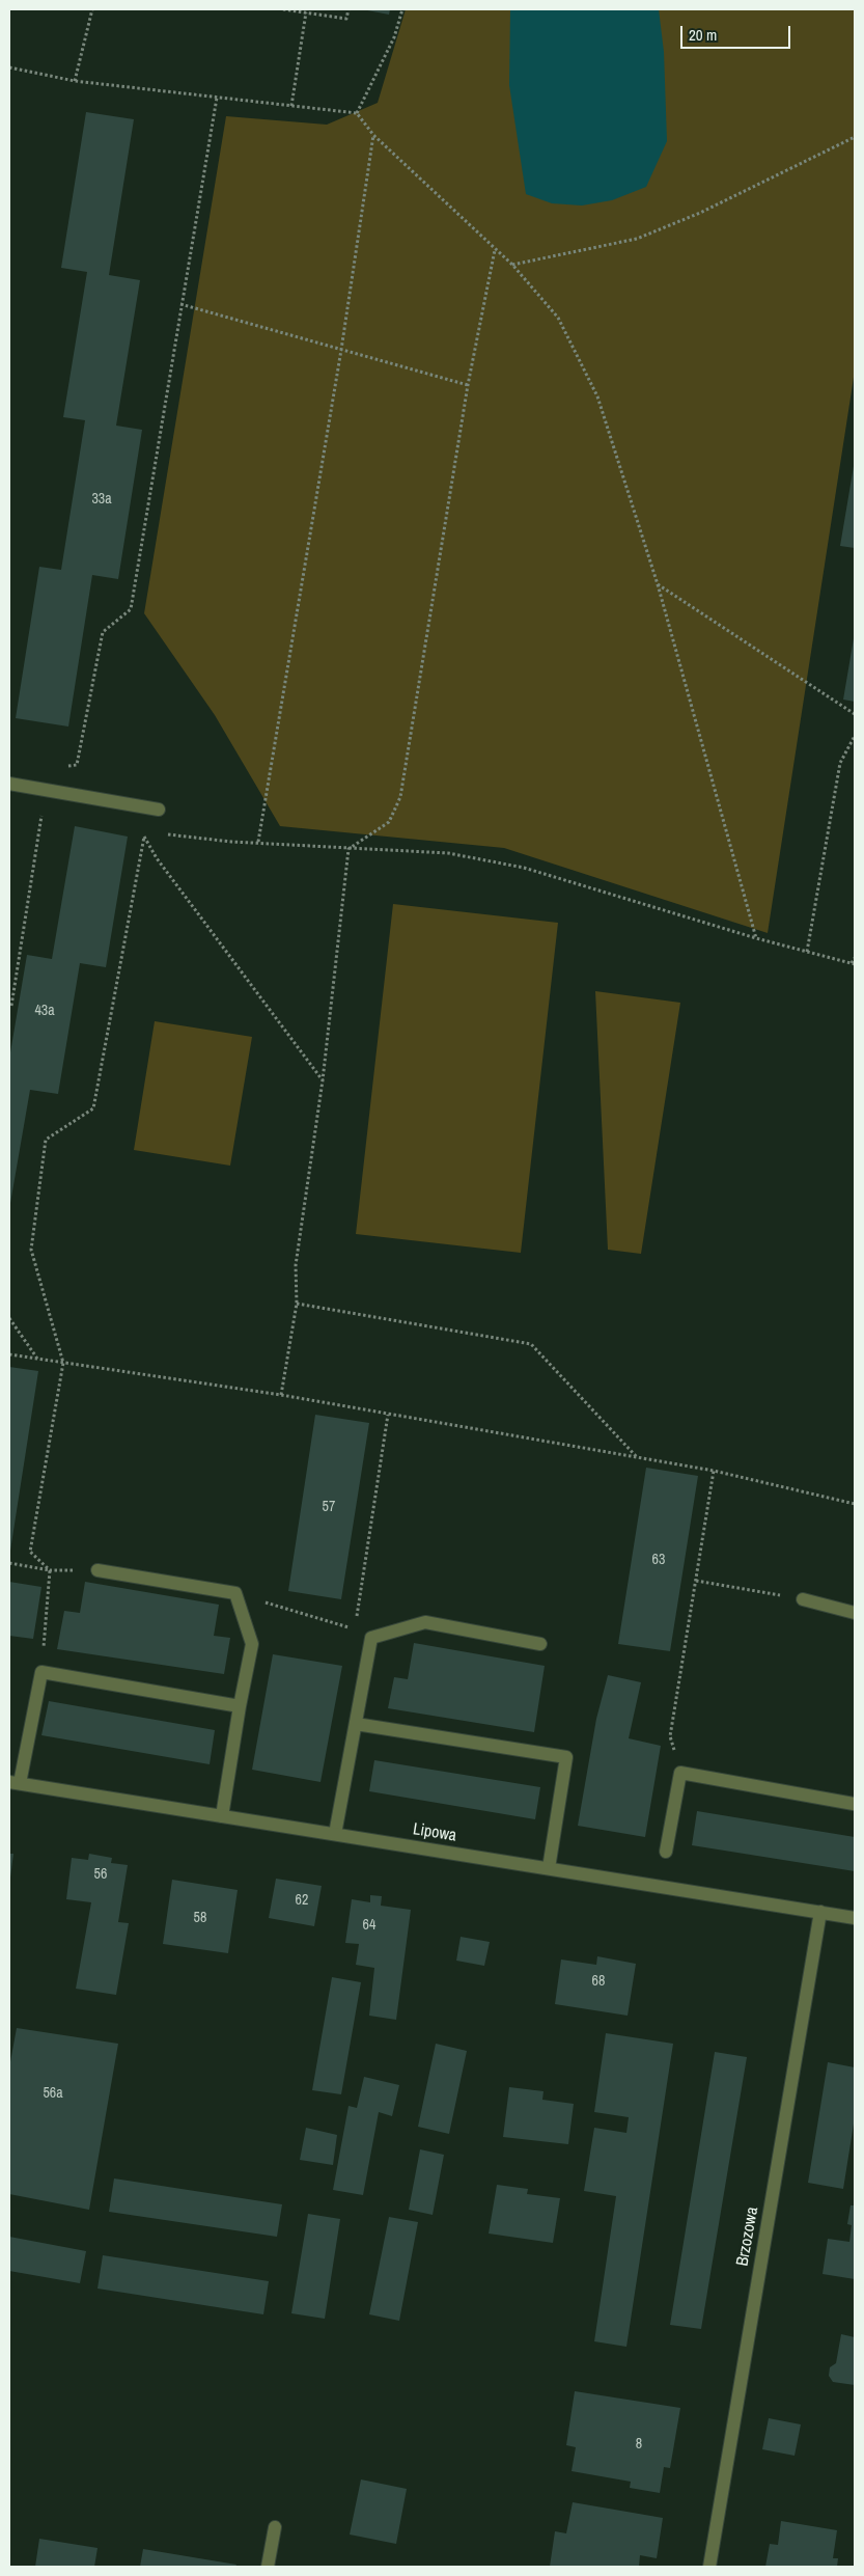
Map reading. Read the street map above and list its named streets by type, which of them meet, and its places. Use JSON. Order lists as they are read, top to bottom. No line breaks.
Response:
{"streets":{"street":["Lipowa","Brzozowa"]},"crossings":[["Lipowa","Brzozowa"]],"house_numbers":["33a","43a","57","63","56","62","58","64","68","56a","8"],"scale_bar":"20 m"}
